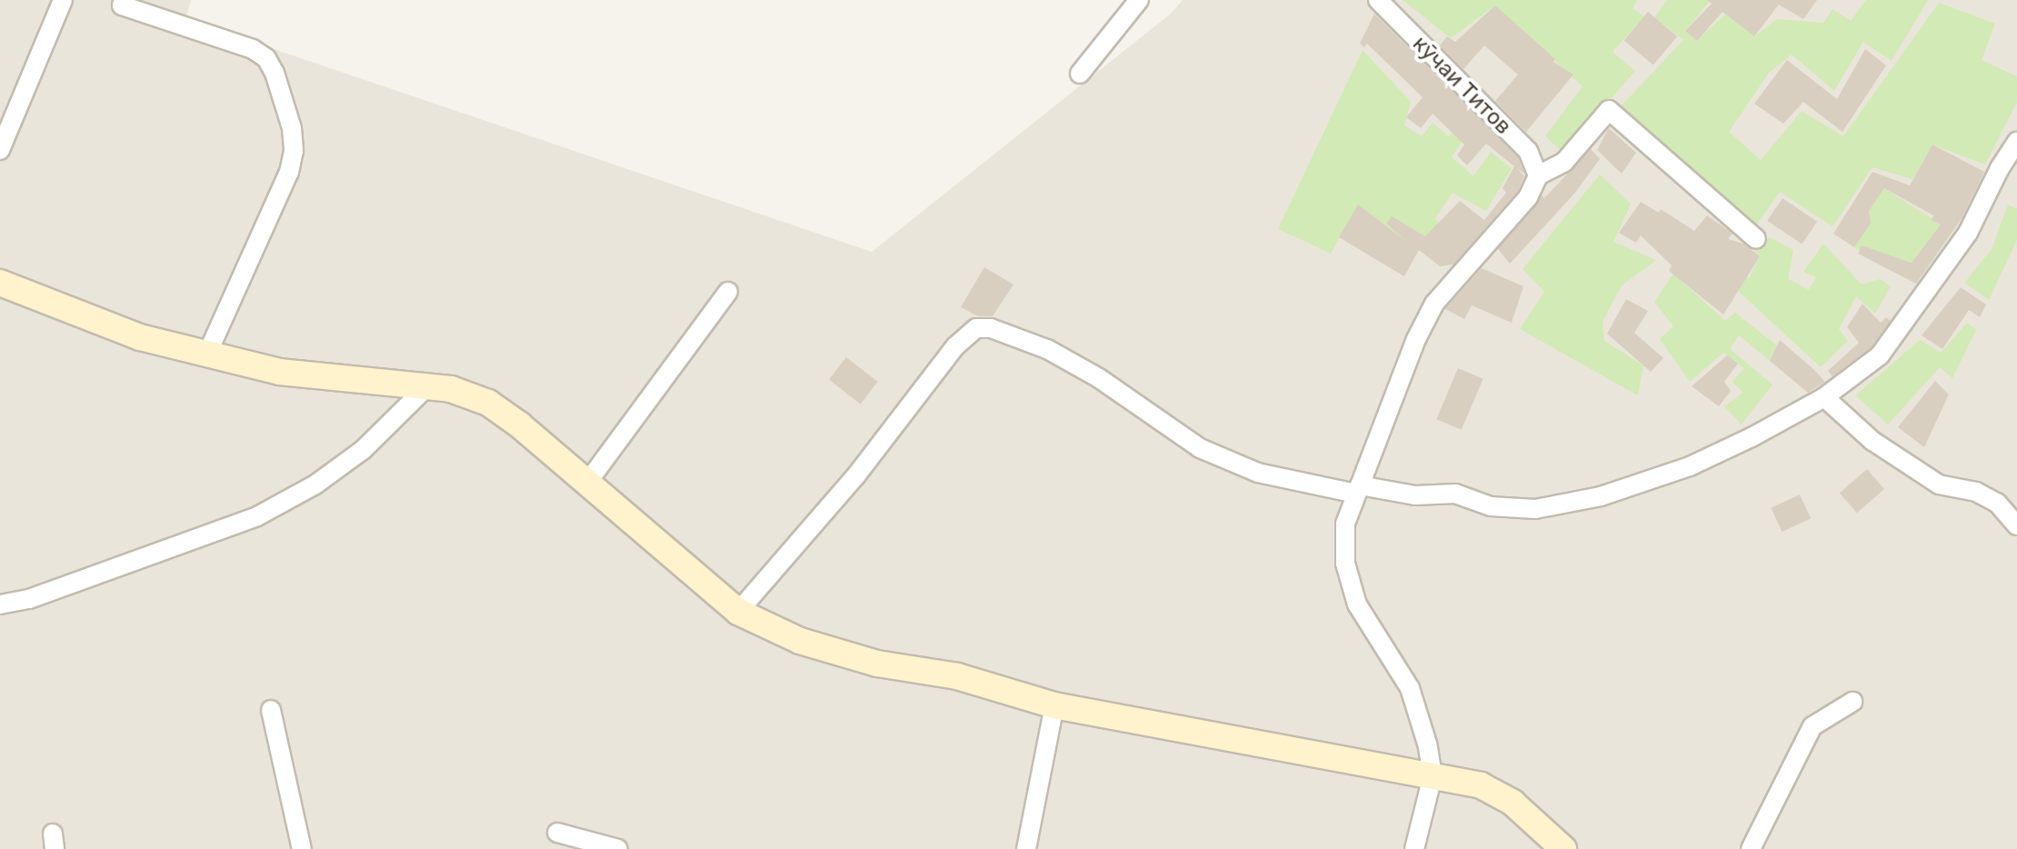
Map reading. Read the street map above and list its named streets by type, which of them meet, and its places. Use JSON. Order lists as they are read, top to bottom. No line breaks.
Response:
{"streets":{"street":["кӯчаи Титов"]}}
